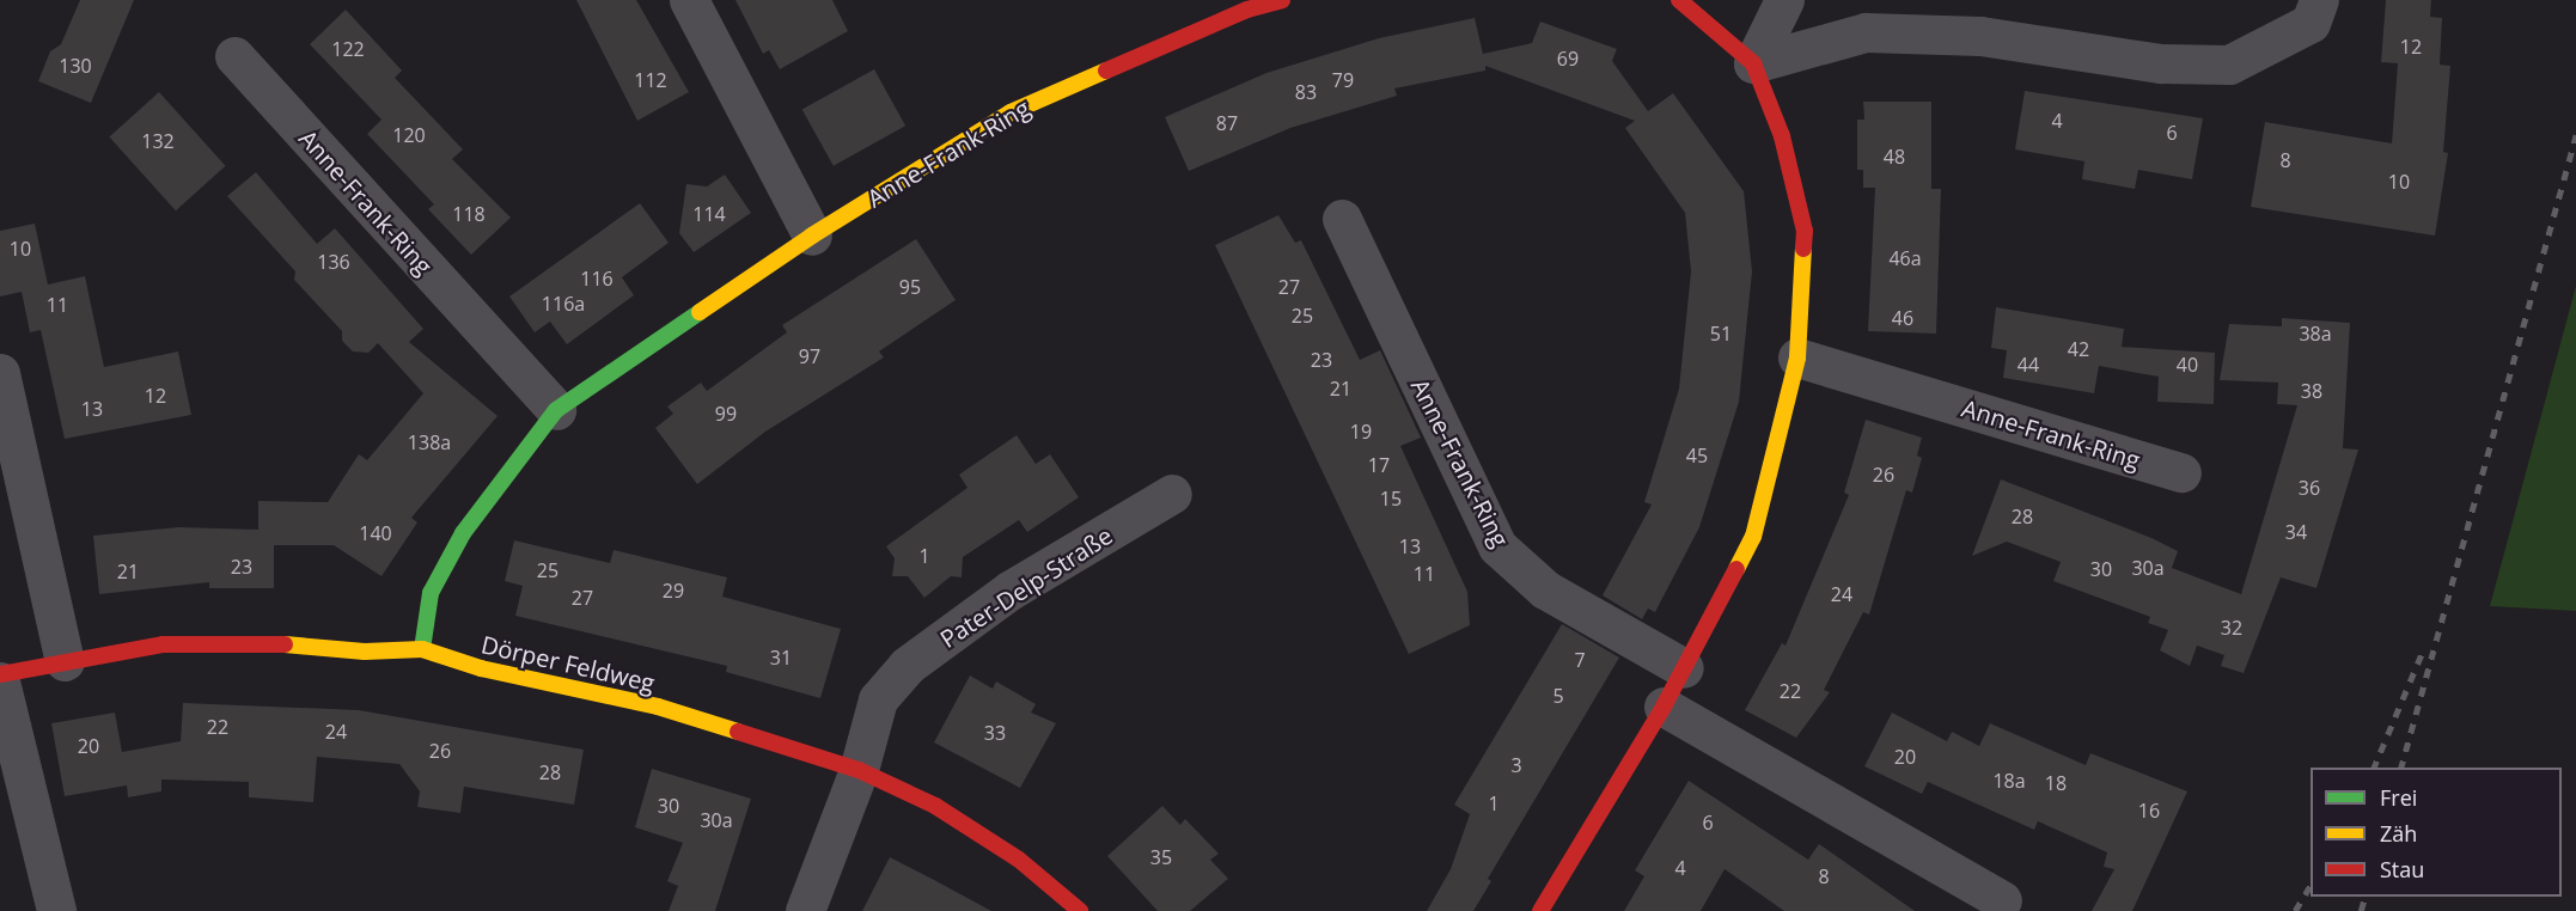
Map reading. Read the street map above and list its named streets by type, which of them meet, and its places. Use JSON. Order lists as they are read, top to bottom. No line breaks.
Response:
{"streets":{"street":["Anne-Frank-Ring","Pater-Delp-Straße","Dörper Feldweg"]},"crossings":[["Anne-Frank-Ring","Dörper Feldweg"],["Pater-Delp-Straße","Dörper Feldweg"]],"house_numbers":["12","122","69","130","112","79","83","4","87","6","120","132","48","8","10","118","114","10","46a","136","116","95","27","116a","11","25","46","51","38a","42","97","23","44","40","21","38","12","13","99","19","138a","45","17","26","36","15","28","34","140","13","1","23","30a","30","25","21","11","29","24","27","32","31","7","22","5","22","24","33","20","26","20","3","28","18a","18","1","30","16","30a","6","35","4","8"],"legend":["Frei","Zäh","Stau"]}
